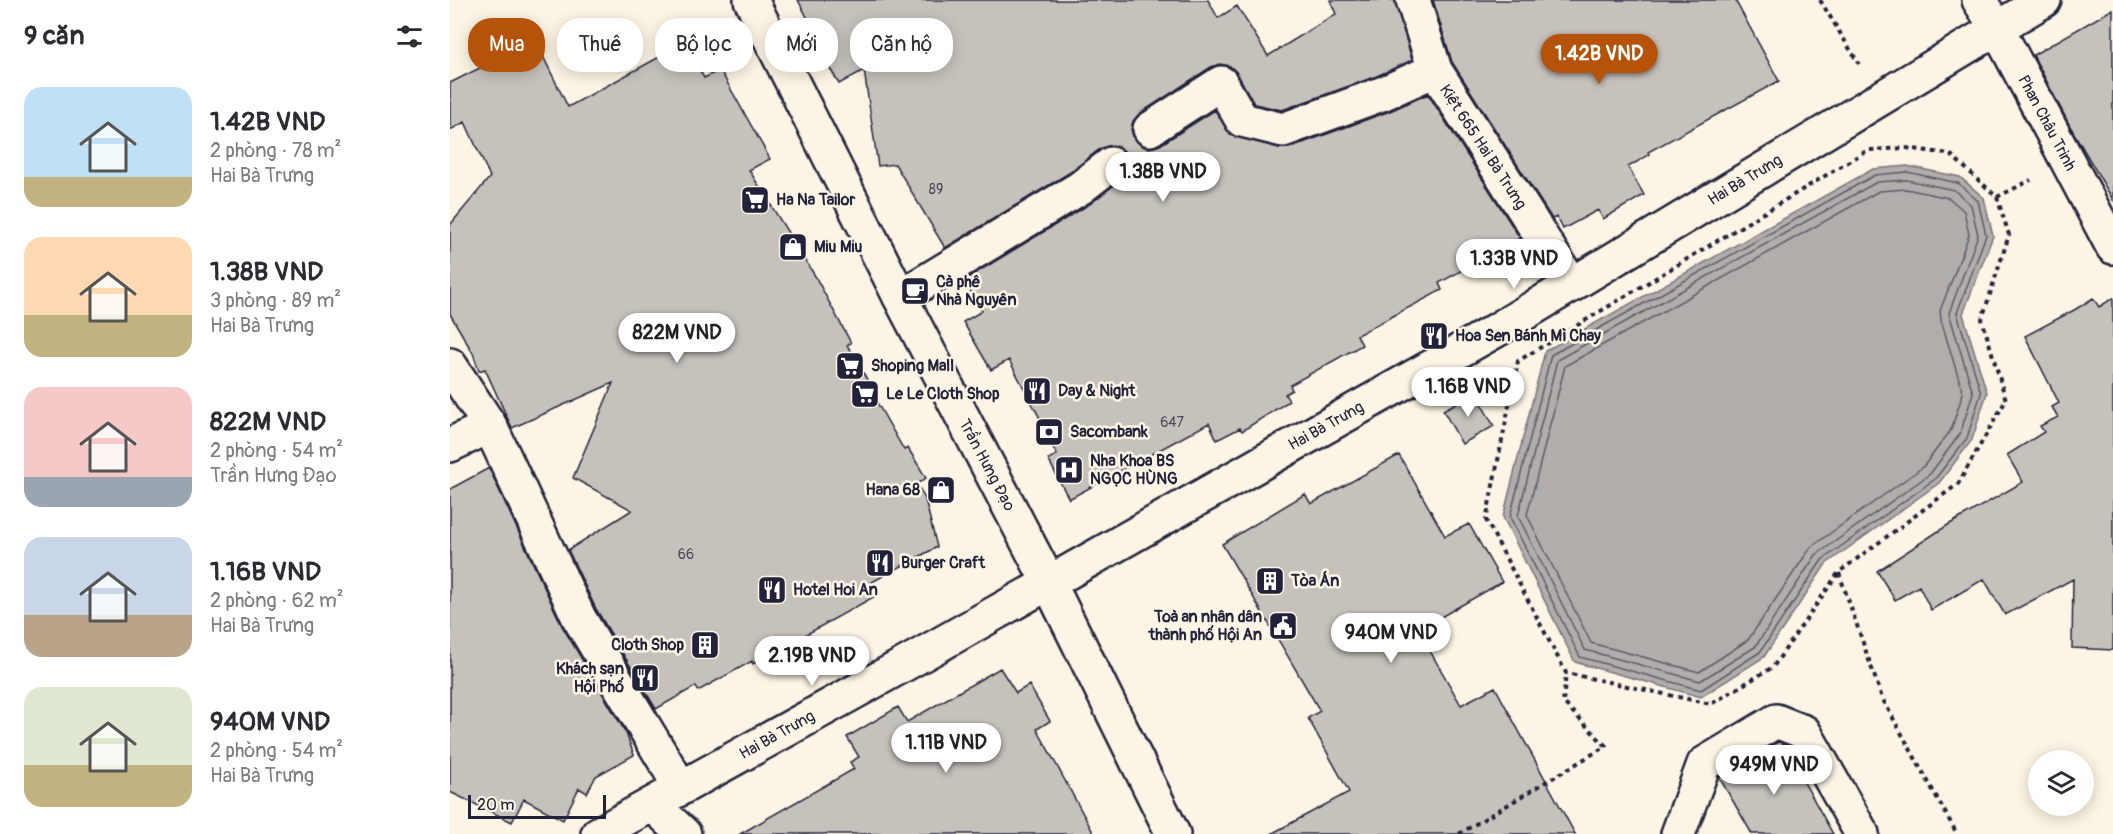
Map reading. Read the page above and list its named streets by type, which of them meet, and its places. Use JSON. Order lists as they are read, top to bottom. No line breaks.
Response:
{"streets":{"street":["Phan Châu Trinh","Kiệt 665 Hai Bà Trưng","Hai Bà Trưng","Trần Hưng Đạo"]},"crossings":[["Phan Châu Trinh","Hai Bà Trưng"],["Kiệt 665 Hai Bà Trưng","Hai Bà Trưng"],["Hai Bà Trưng","Trần Hưng Đạo"]],"places":{"supermarket":["Ha Na Tailor","Shoping Mall","Le Le Cloth Shop"],"shop":["Miu Miu","Hana 68"],"cafe":["Cà phê Nhà Nguyên"],"restaurant":["Hoa Sen Bánh Mì Chay","Day & Night","Burger Craft","Hotel Hoi An","Khách sạn Hội Phố"],"bank":["Sacombank"],"hospital":["Nha Khoa BS NGỌC HÙNG"],"building":["Tòa Án","Cloth Shop"],"public building":["Toà an nhân dân thành phố Hội An"]},"house_numbers":["89","647","66"],"scale_bar":"20 m","page":{"heading":"9 căn","chip":["Mua","Thuê","Bộ lọc","Mới","Căn hộ"],"price":["1.42B VND","1.38B VND","1.33B VND","822M VND","1.16B VND","940M VND","2.19B VND","1.11B VND","949M VND"],"list":[{"name":"1.42B VND","note":"2 phòng · 78 m² · Hai Bà Trưng"},{"name":"1.38B VND","note":"3 phòng · 89 m² · Hai Bà Trưng"},{"name":"822M VND","note":"2 phòng · 54 m² · Trần Hưng Đạo"},{"name":"1.16B VND","note":"2 phòng · 62 m² · Hai Bà Trưng"},{"name":"940M VND","note":"2 phòng · 54 m² · Hai Bà Trưng"}],"scale":"20 m"}}
